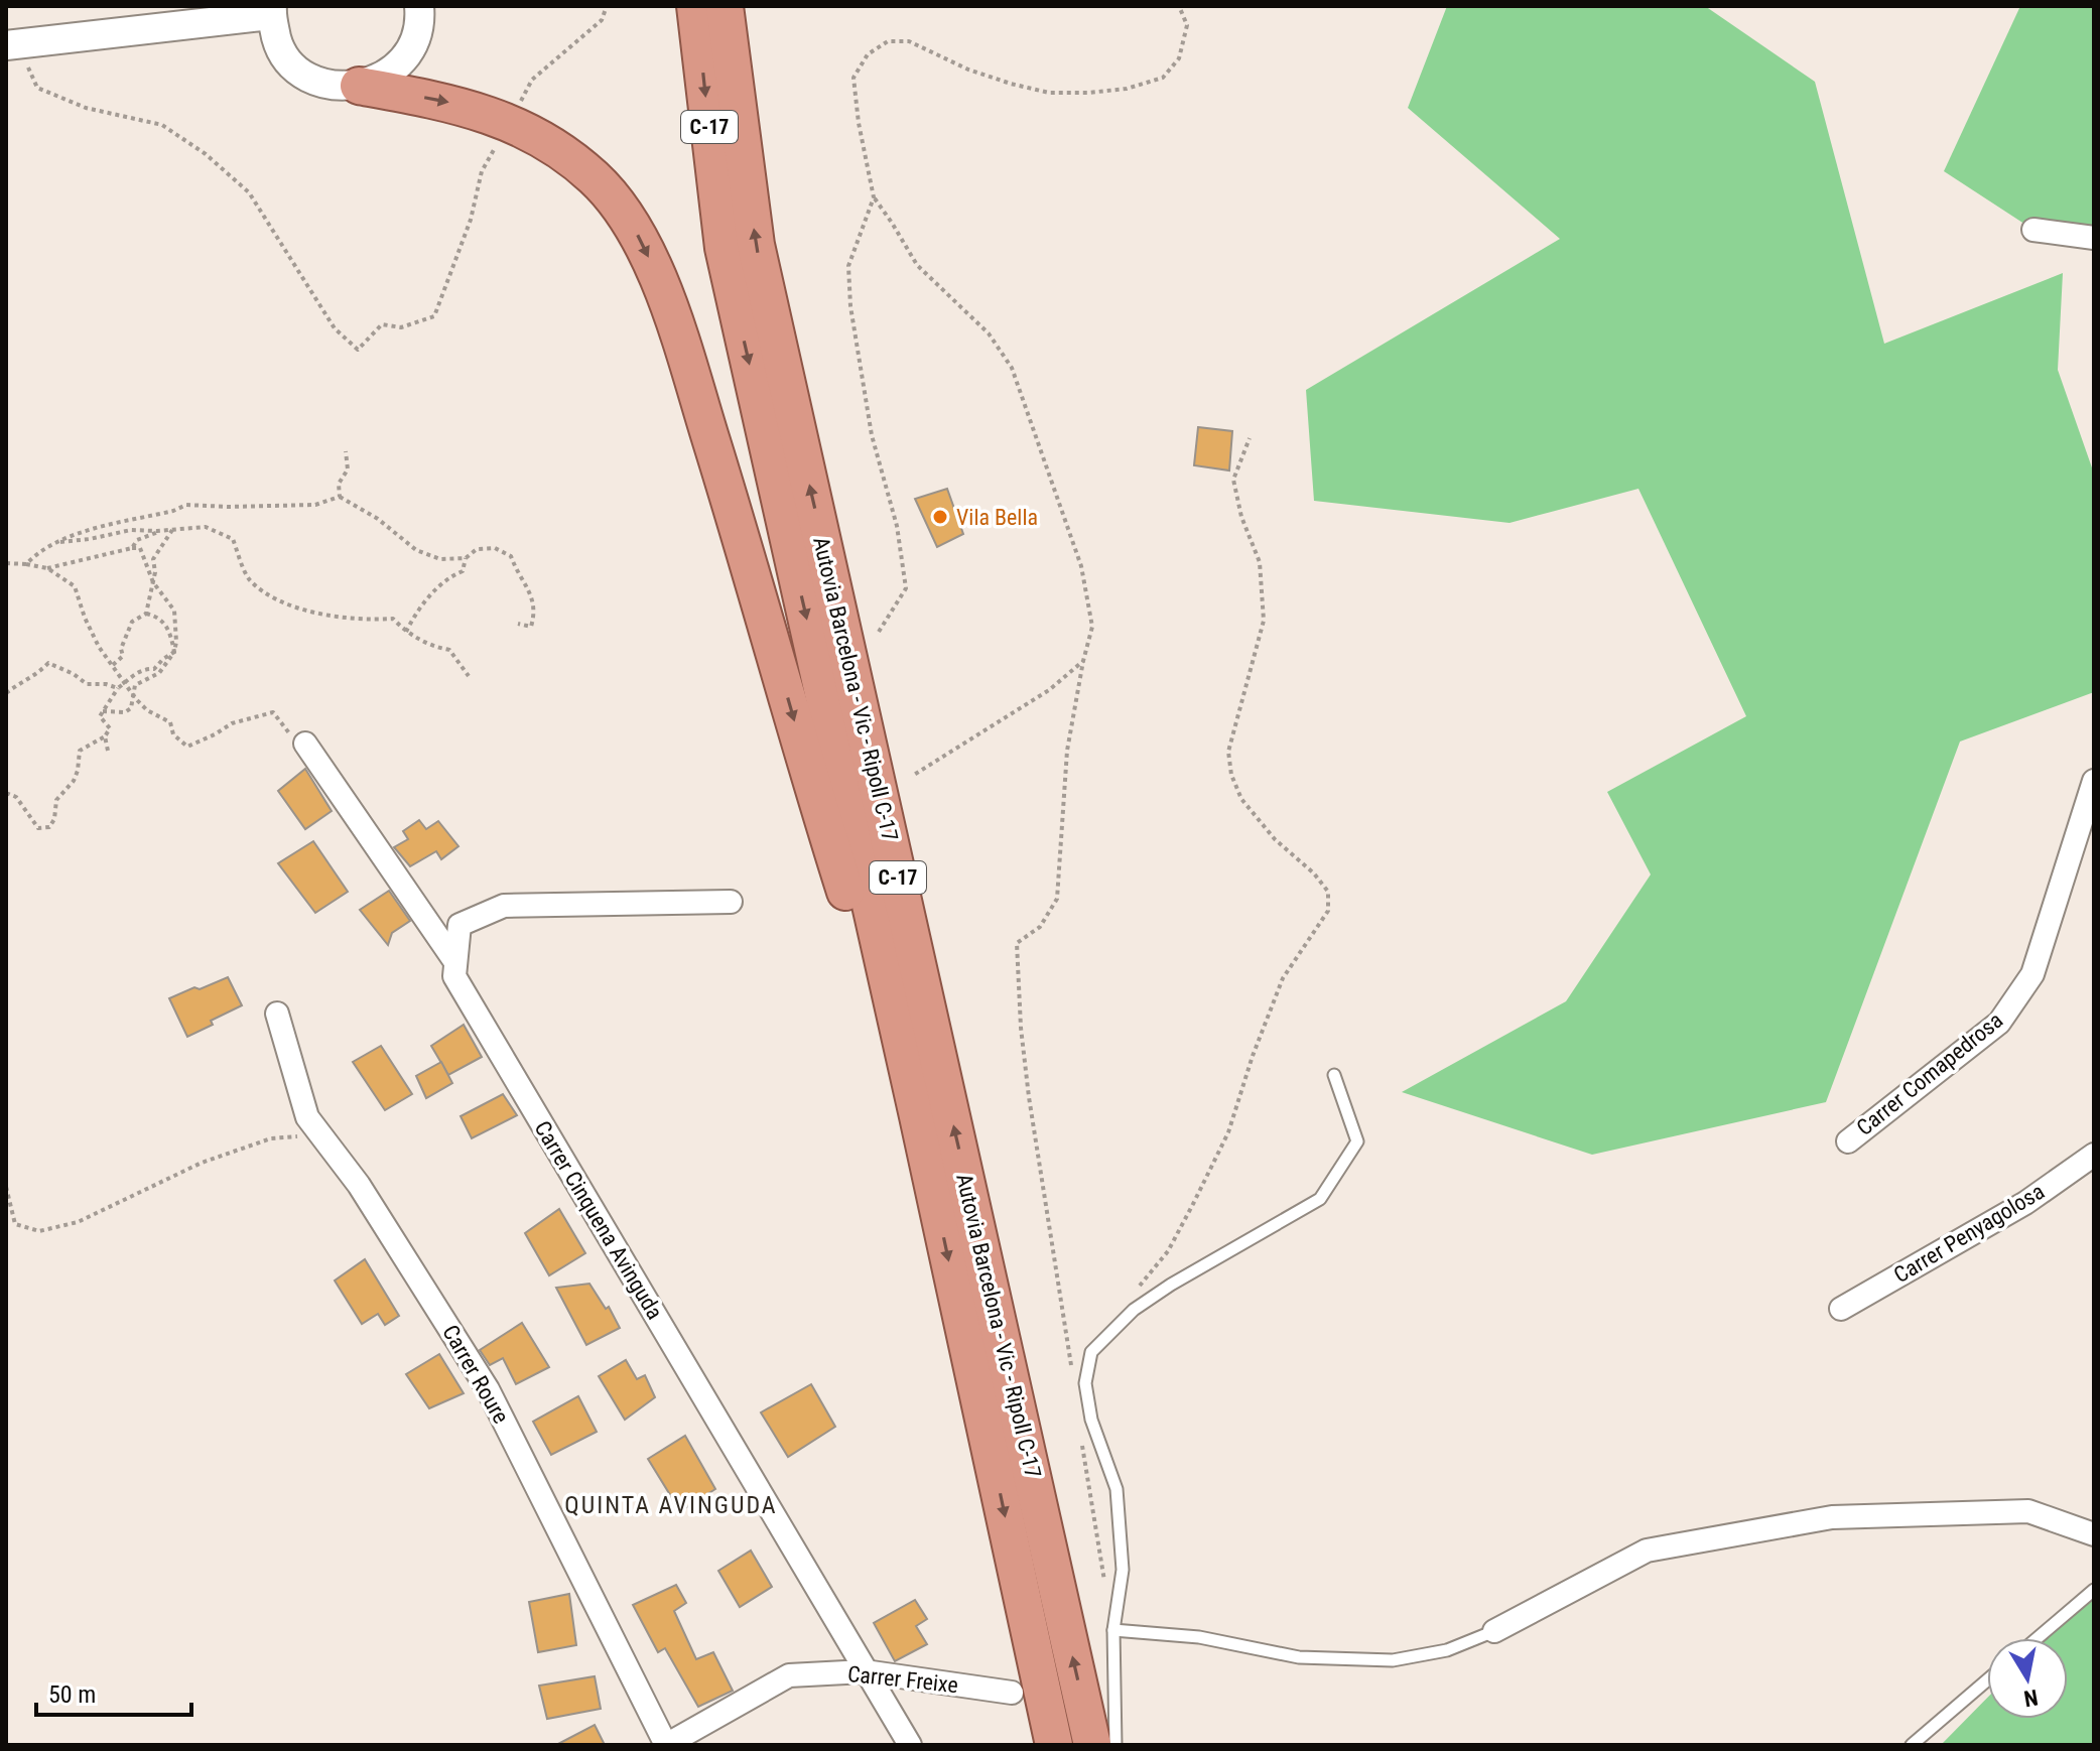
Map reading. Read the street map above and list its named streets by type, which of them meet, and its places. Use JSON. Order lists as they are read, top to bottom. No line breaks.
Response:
{"streets":{"highway":["C-17","Autovia Barcelona - Vic - Ripoll C-17"],"street":["Carrer Comapedrosa","Carrer Cinquena Avinguda","Carrer Penyagolosa","Carrer Roure","Carrer Freixe"]},"crossings":[["Carrer Cinquena Avinguda","Carrer Freixe"],["Carrer Roure","Carrer Freixe"]],"districts":["QUINTA AVINGUDA"],"places":["Vila Bella"],"scale_bar":"50 m","north":"bottom"}
